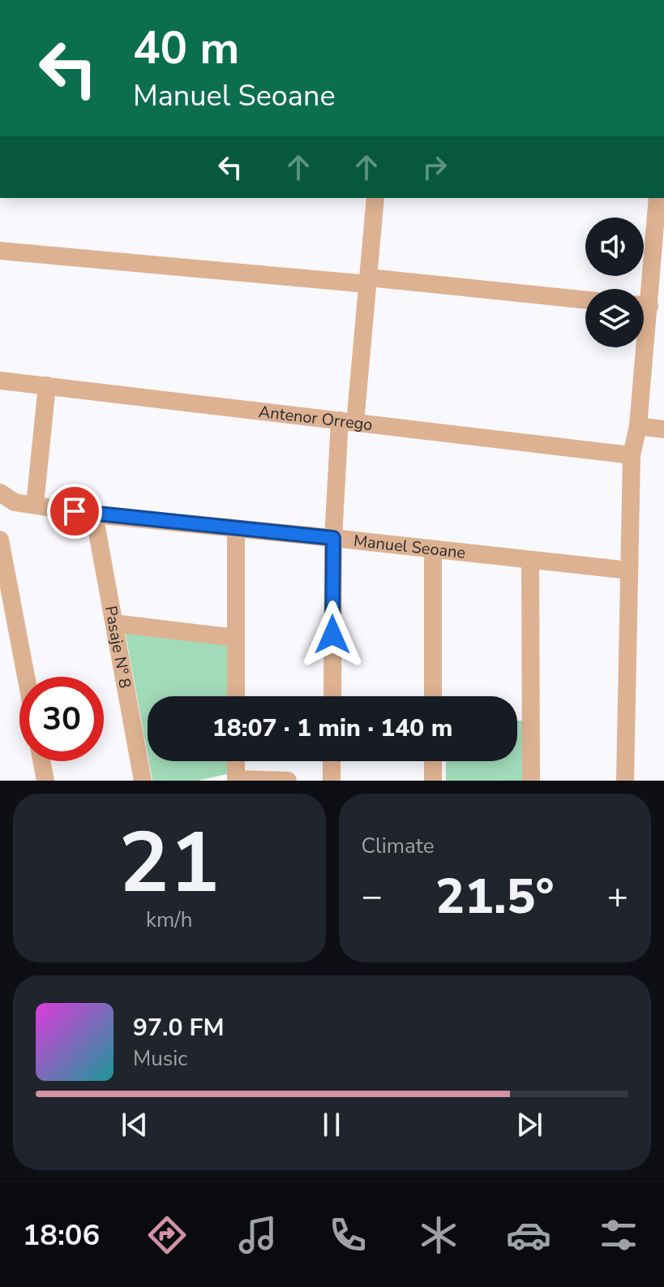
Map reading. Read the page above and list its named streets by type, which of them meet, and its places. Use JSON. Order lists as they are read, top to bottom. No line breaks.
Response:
{"streets":{"street":["Antenor Orrego","Manuel Seoane","Pasaje N° 8"]},"crossings":[["Manuel Seoane","Pasaje N° 8"]],"page":{"turn":["40 m","Manuel Seoane"],"limit":"30","trip":"18:07 · 1 min · 140 m","tile":[["21","km/h"],"Climate"],"heat":["−","21.5°","+"],"song":["97.0 FM","Music"],"tabs":"18:06"}}
